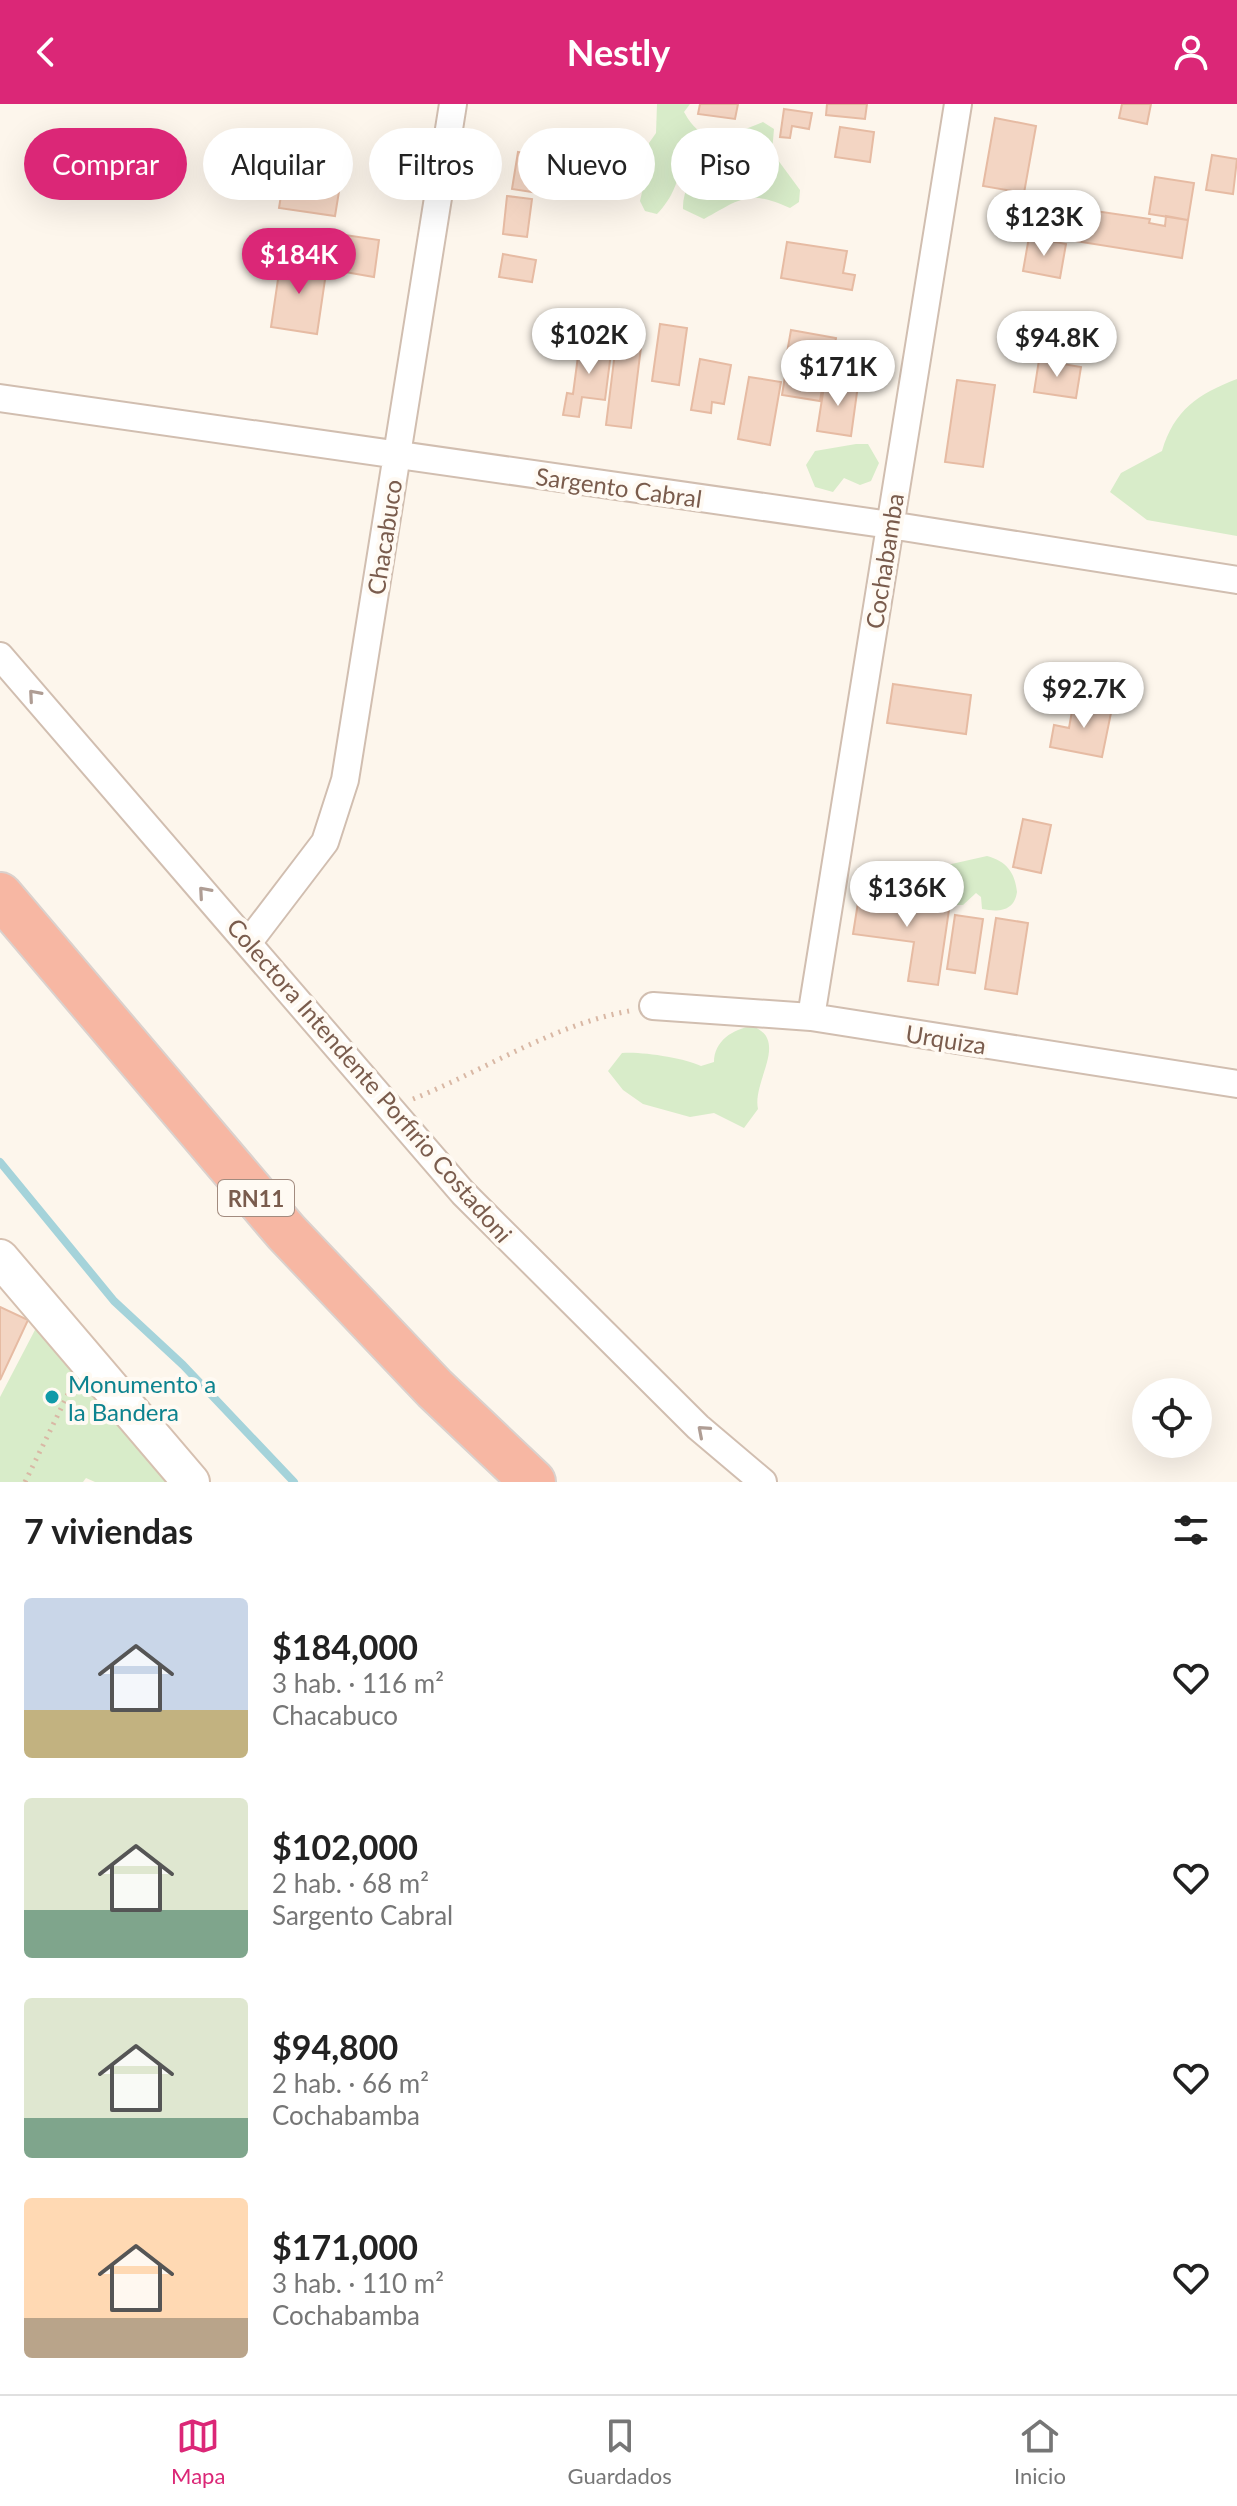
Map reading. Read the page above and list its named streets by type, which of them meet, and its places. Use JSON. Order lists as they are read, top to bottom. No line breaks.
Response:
{"streets":{"highway":["RN11"],"street":["Sargento Cabral","Chacabuco","Cochabamba","Urquiza","Colectora Intendente Porfirio Costadoni"]},"crossings":[["Sargento Cabral","Chacabuco"],["Sargento Cabral","Cochabamba"],["Chacabuco","Colectora Intendente Porfirio Costadoni"],["Cochabamba","Urquiza"]],"one_way":["Colectora Intendente Porfirio Costadoni"],"places":["Monumento a la Bandera"],"page":{"header":"Nestly","chip":["Comprar","Alquilar","Filtros","Nuevo","Piso"],"price":["$123K","$184K","$102K","$94.8K","$171K","$92.7K","$136K"],"heading":"7 viviendas","list":[{"name":"$184,000","note":"3 hab. · 116 m² · Chacabuco"},{"name":"$102,000","note":"2 hab. · 68 m² · Sargento Cabral"},{"name":"$94,800","note":"2 hab. · 66 m² · Cochabamba"},{"name":"$171,000","note":"3 hab. · 110 m² · Cochabamba"}],"tabs":["Mapa","Guardados","Inicio"]}}
